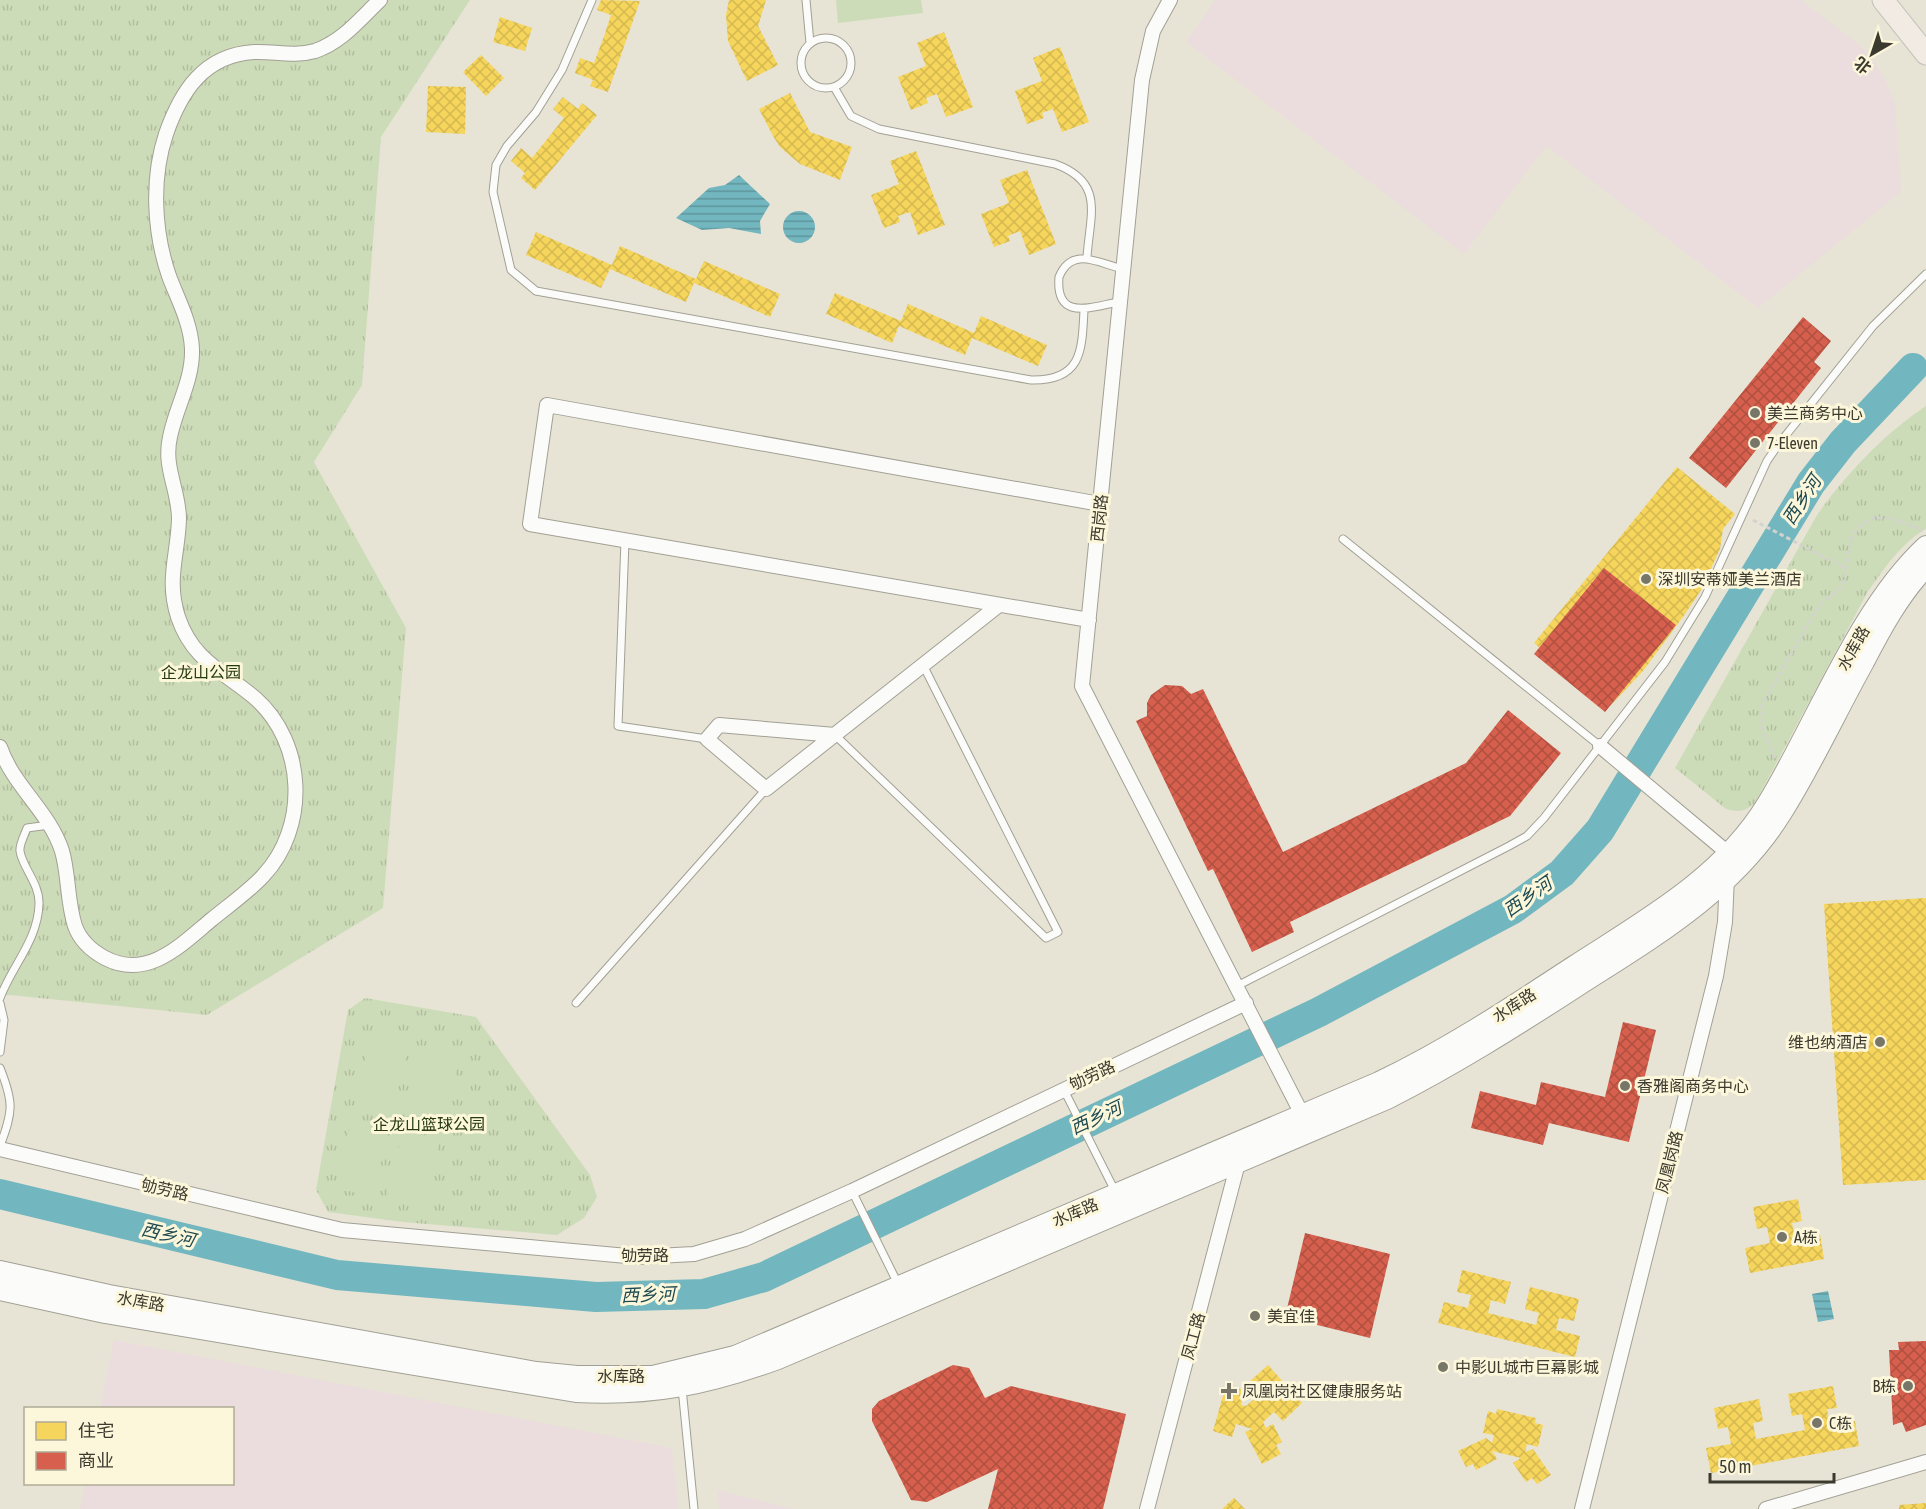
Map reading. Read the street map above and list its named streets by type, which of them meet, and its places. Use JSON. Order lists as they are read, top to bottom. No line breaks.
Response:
{"streets":{"main road":["水库路"],"street":["西岗路","劬劳路","凤凰岗路","凤工路"]},"crossings":[["西岗路","水库路"],["西岗路","劬劳路"],["水库路","凤凰岗路"],["水库路","凤工路"]],"water":["西乡河"],"parks":["企龙山公园","企龙山篮球公园"],"places":{"other":["美兰商务中心","7-Eleven","深圳安蒂娅美兰酒店","维也纳酒店","香雅阁商务中心","A栋","美宜佳","中影UL城市巨幕影城","B栋","C栋"],"health":["凤凰岗社区健康服务站"]},"legend":["住宅","商业"],"scale_bar":"50 m","north":"bottom left"}
